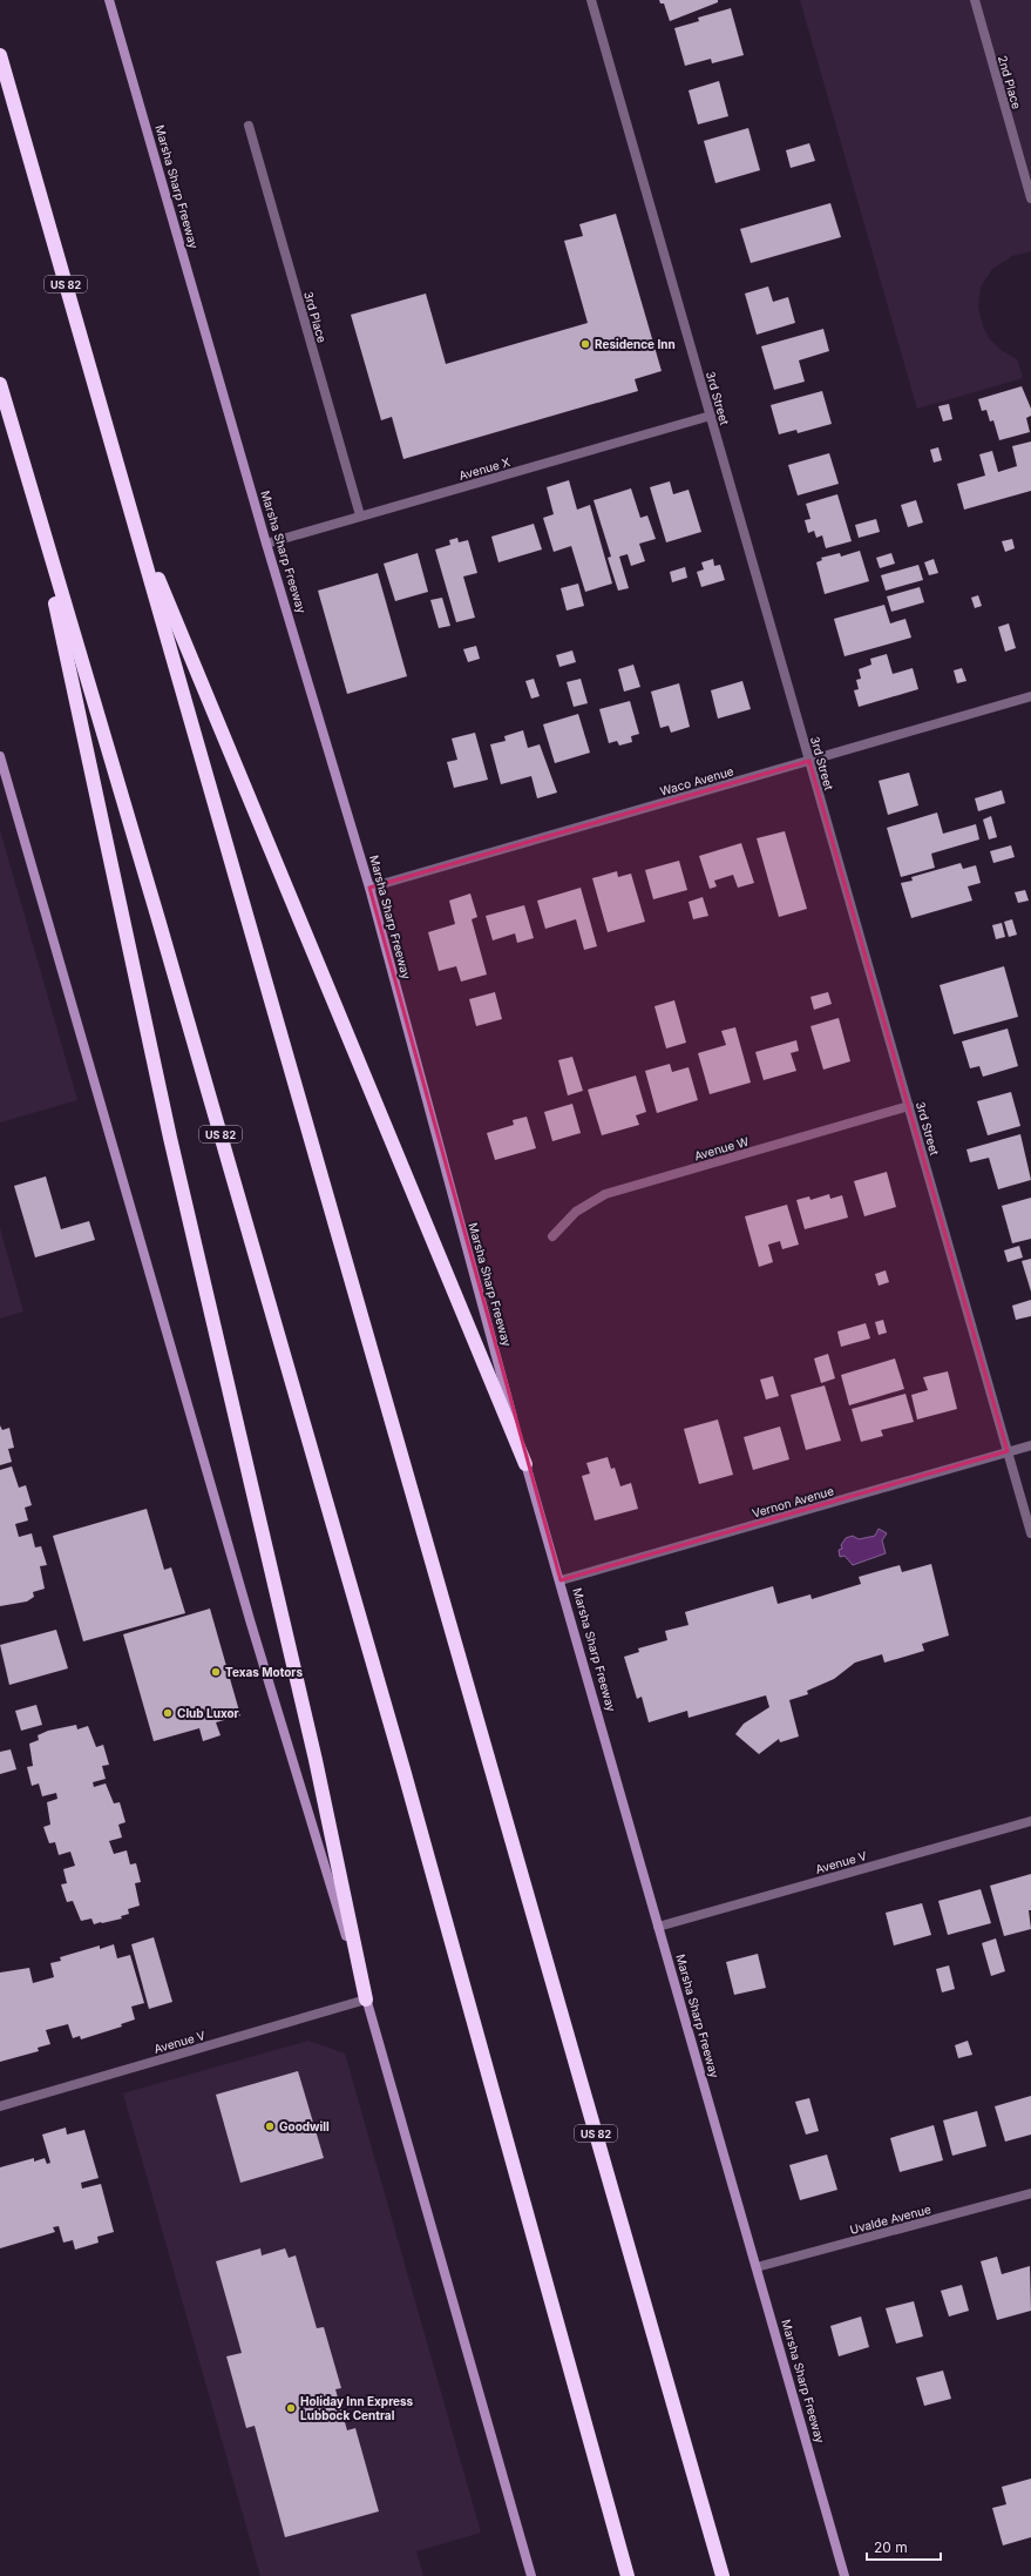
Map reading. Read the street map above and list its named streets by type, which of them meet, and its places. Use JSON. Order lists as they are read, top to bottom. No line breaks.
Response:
{"streets":{"highway":["US 82"],"main road":["Marsha Sharp Freeway"],"street":["2nd Place","3rd Place","3rd Street","Avenue X","Waco Avenue","Avenue W","Vernon Avenue","Avenue V","Uvalde Avenue"]},"crossings":[["Marsha Sharp Freeway","Avenue X"],["Marsha Sharp Freeway","Waco Avenue"],["Marsha Sharp Freeway","Vernon Avenue"],["Marsha Sharp Freeway","Avenue V"],["Marsha Sharp Freeway","Uvalde Avenue"],["3rd Place","Avenue X"],["3rd Street","Avenue X"],["3rd Street","Waco Avenue"],["3rd Street","Avenue W"],["3rd Street","Vernon Avenue"]],"places":["Residence Inn","Texas Motors","Club Luxor","Goodwill","Holiday Inn Express Lubbock Central"],"scale_bar":"20 m"}
